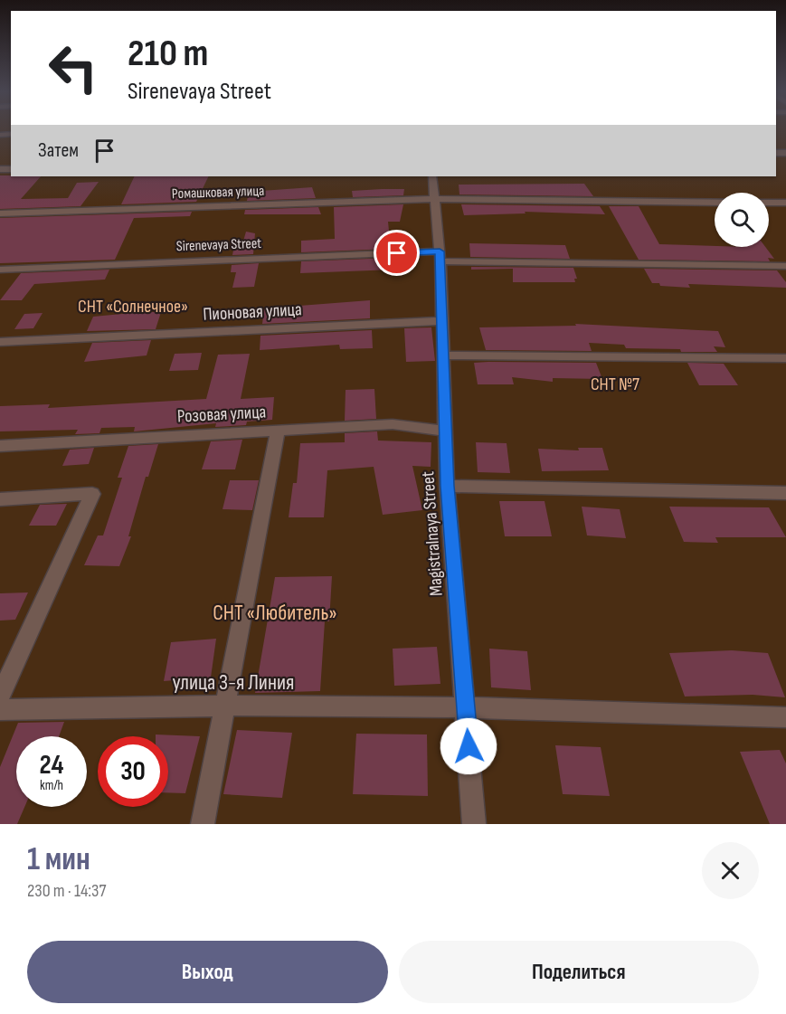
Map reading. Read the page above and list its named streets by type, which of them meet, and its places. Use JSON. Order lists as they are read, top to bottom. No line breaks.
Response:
{"streets":{"street":["Ромашковая улица","Sirenevaya Street","Пионовая улица","Розовая улица","Magistralnaya Street","улица 3-я Линия"]},"crossings":[["Ромашковая улица","Magistralnaya Street"],["Sirenevaya Street","Magistralnaya Street"],["Пионовая улица","Magistralnaya Street"],["Розовая улица","Magistralnaya Street"],["Magistralnaya Street","улица 3-я Линия"]],"parks":["СНТ «Солнечное»","СНТ №7","СНТ «Любитель»"],"page":{"turn":["210 m","Sirenevaya Street"],"then":"Затем","speed":"24 km/h","limit":"30","heading":["1 мин","230 m · 14:37"],"buttons":["Выход","Поделиться"]}}
